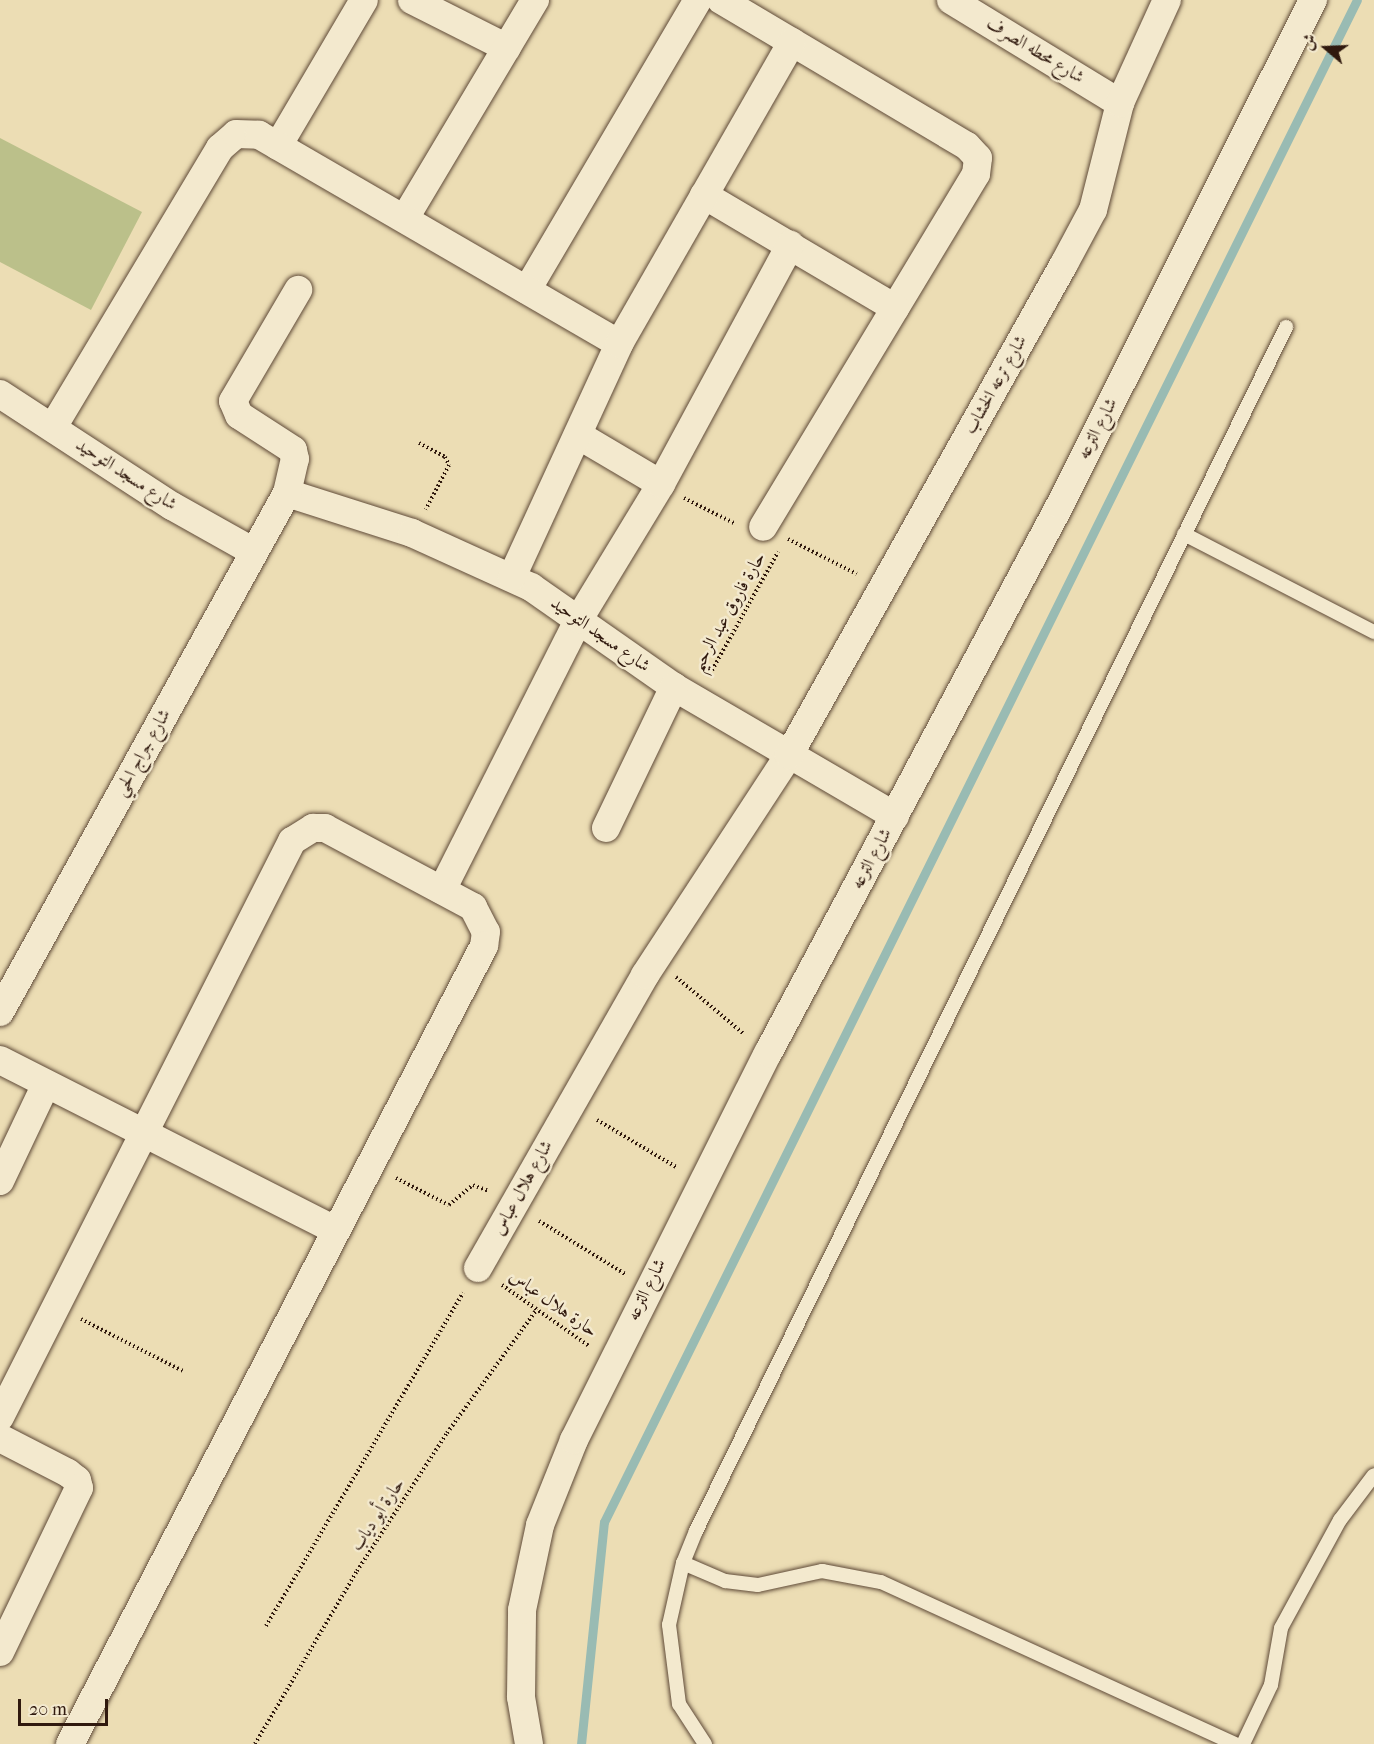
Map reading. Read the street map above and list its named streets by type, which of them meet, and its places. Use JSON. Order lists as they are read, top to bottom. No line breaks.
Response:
{"streets":{"street":["شارع محطه الصرف","شارع ترعه الخشاب","شارع الترعه","شارع مسجد التوحيد","شارع جراج الحي","شارع هلال عباس"],"path":["حارة فاروق عبد الرحيم","حارة هلال عباس","حارة أبو دياب"]},"crossings":[["شارع محطه الصرف","شارع ترعه الخشاب"],["شارع ترعه الخشاب","شارع مسجد التوحيد"],["شارع ترعه الخشاب","شارع هلال عباس"],["شارع الترعه","شارع مسجد التوحيد"],["شارع الترعه","حارة هلال عباس"],["شارع مسجد التوحيد","حارة فاروق عبد الرحيم"],["شارع مسجد التوحيد","شارع جراج الحي"],["شارع مسجد التوحيد","شارع هلال عباس"],["شارع هلال عباس","حارة هلال عباس"],["حارة هلال عباس","حارة أبو دياب"]],"scale_bar":"20 m","north":"left"}
